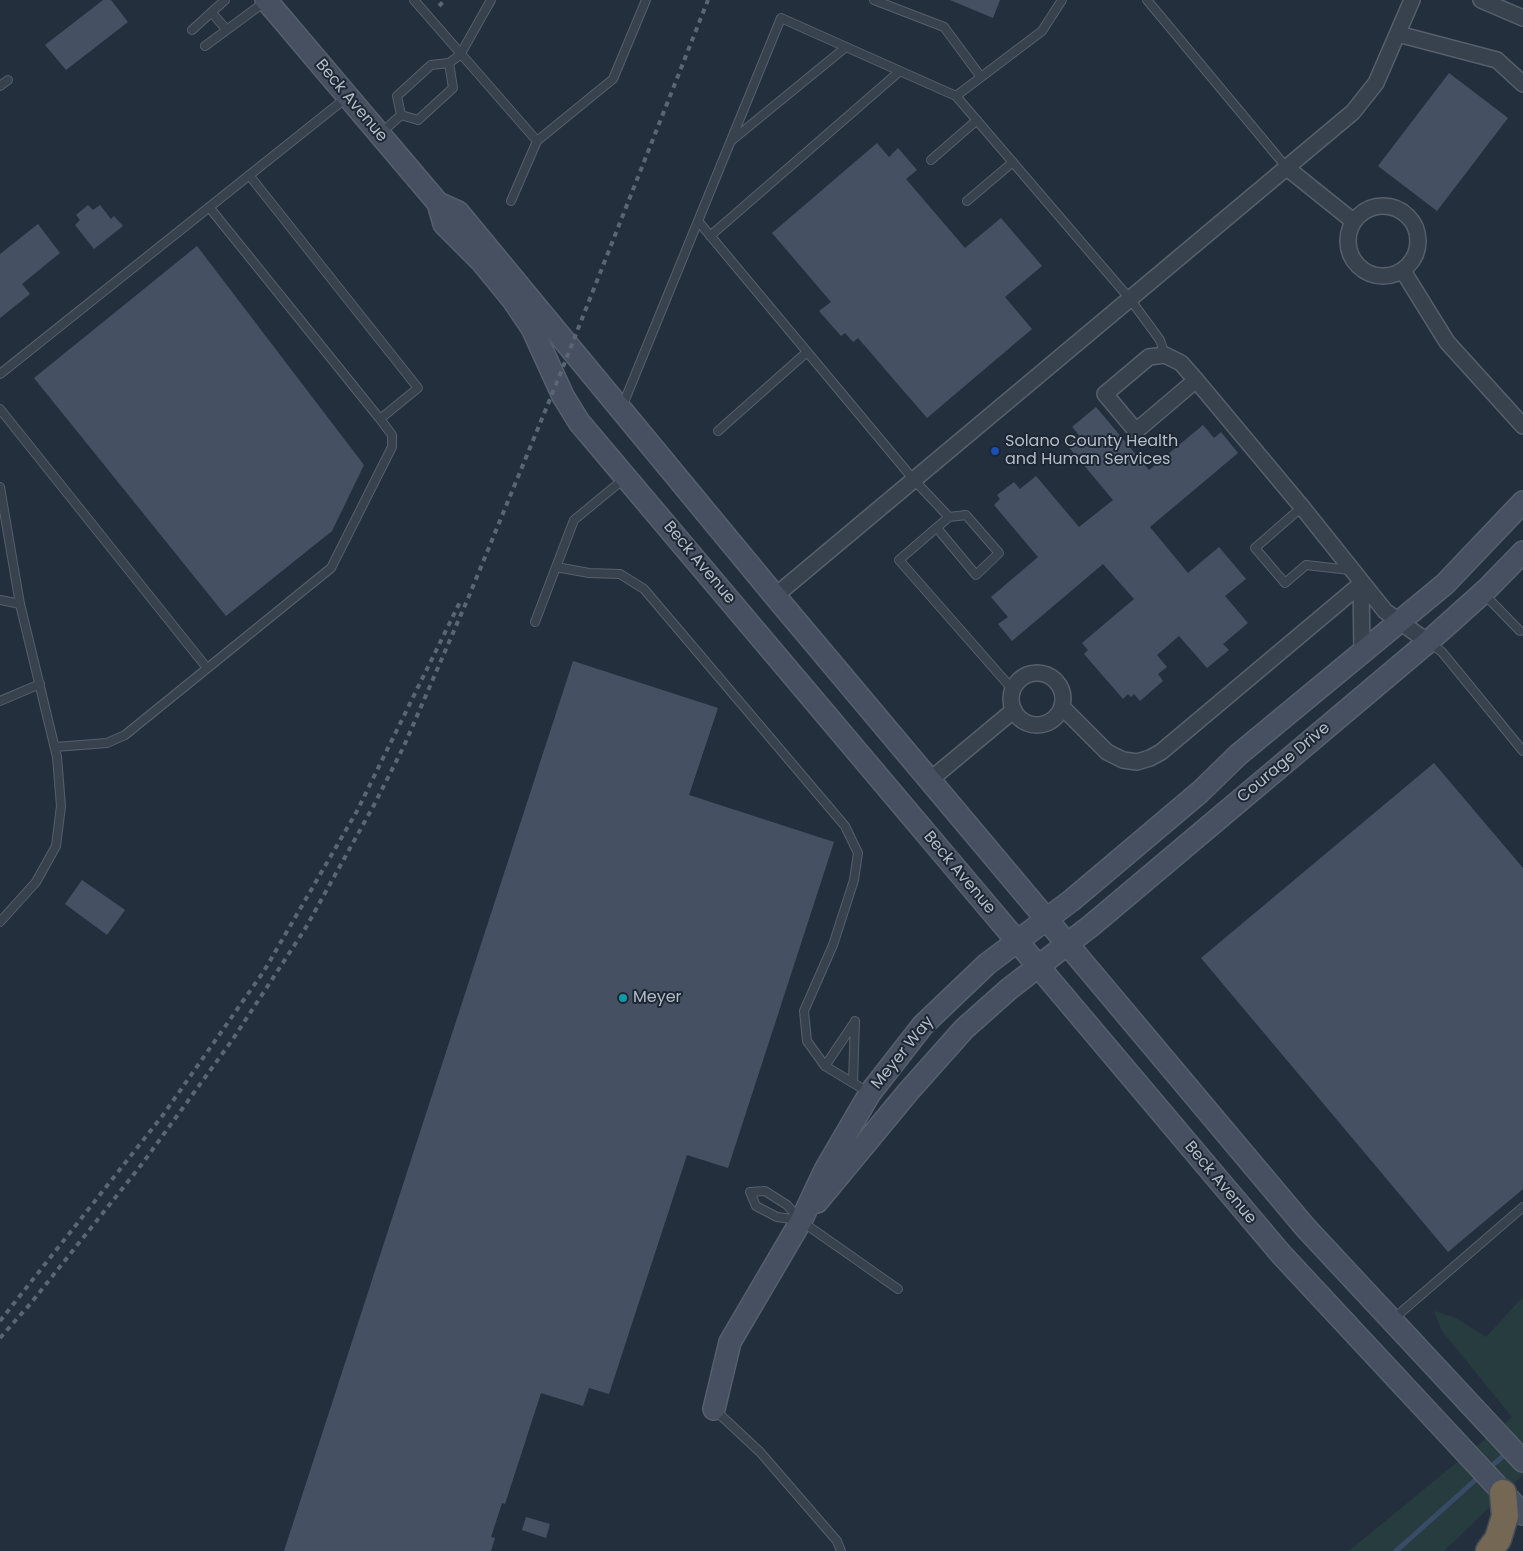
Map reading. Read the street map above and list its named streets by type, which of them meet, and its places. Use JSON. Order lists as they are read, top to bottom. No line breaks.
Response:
{"streets":{"street":["Beck Avenue","Courage Drive","Meyer Way"]},"crossings":[["Beck Avenue","Courage Drive"],["Beck Avenue","Meyer Way"],["Courage Drive","Meyer Way"]],"places":["Solano County Health and Human Services","Meyer"]}
